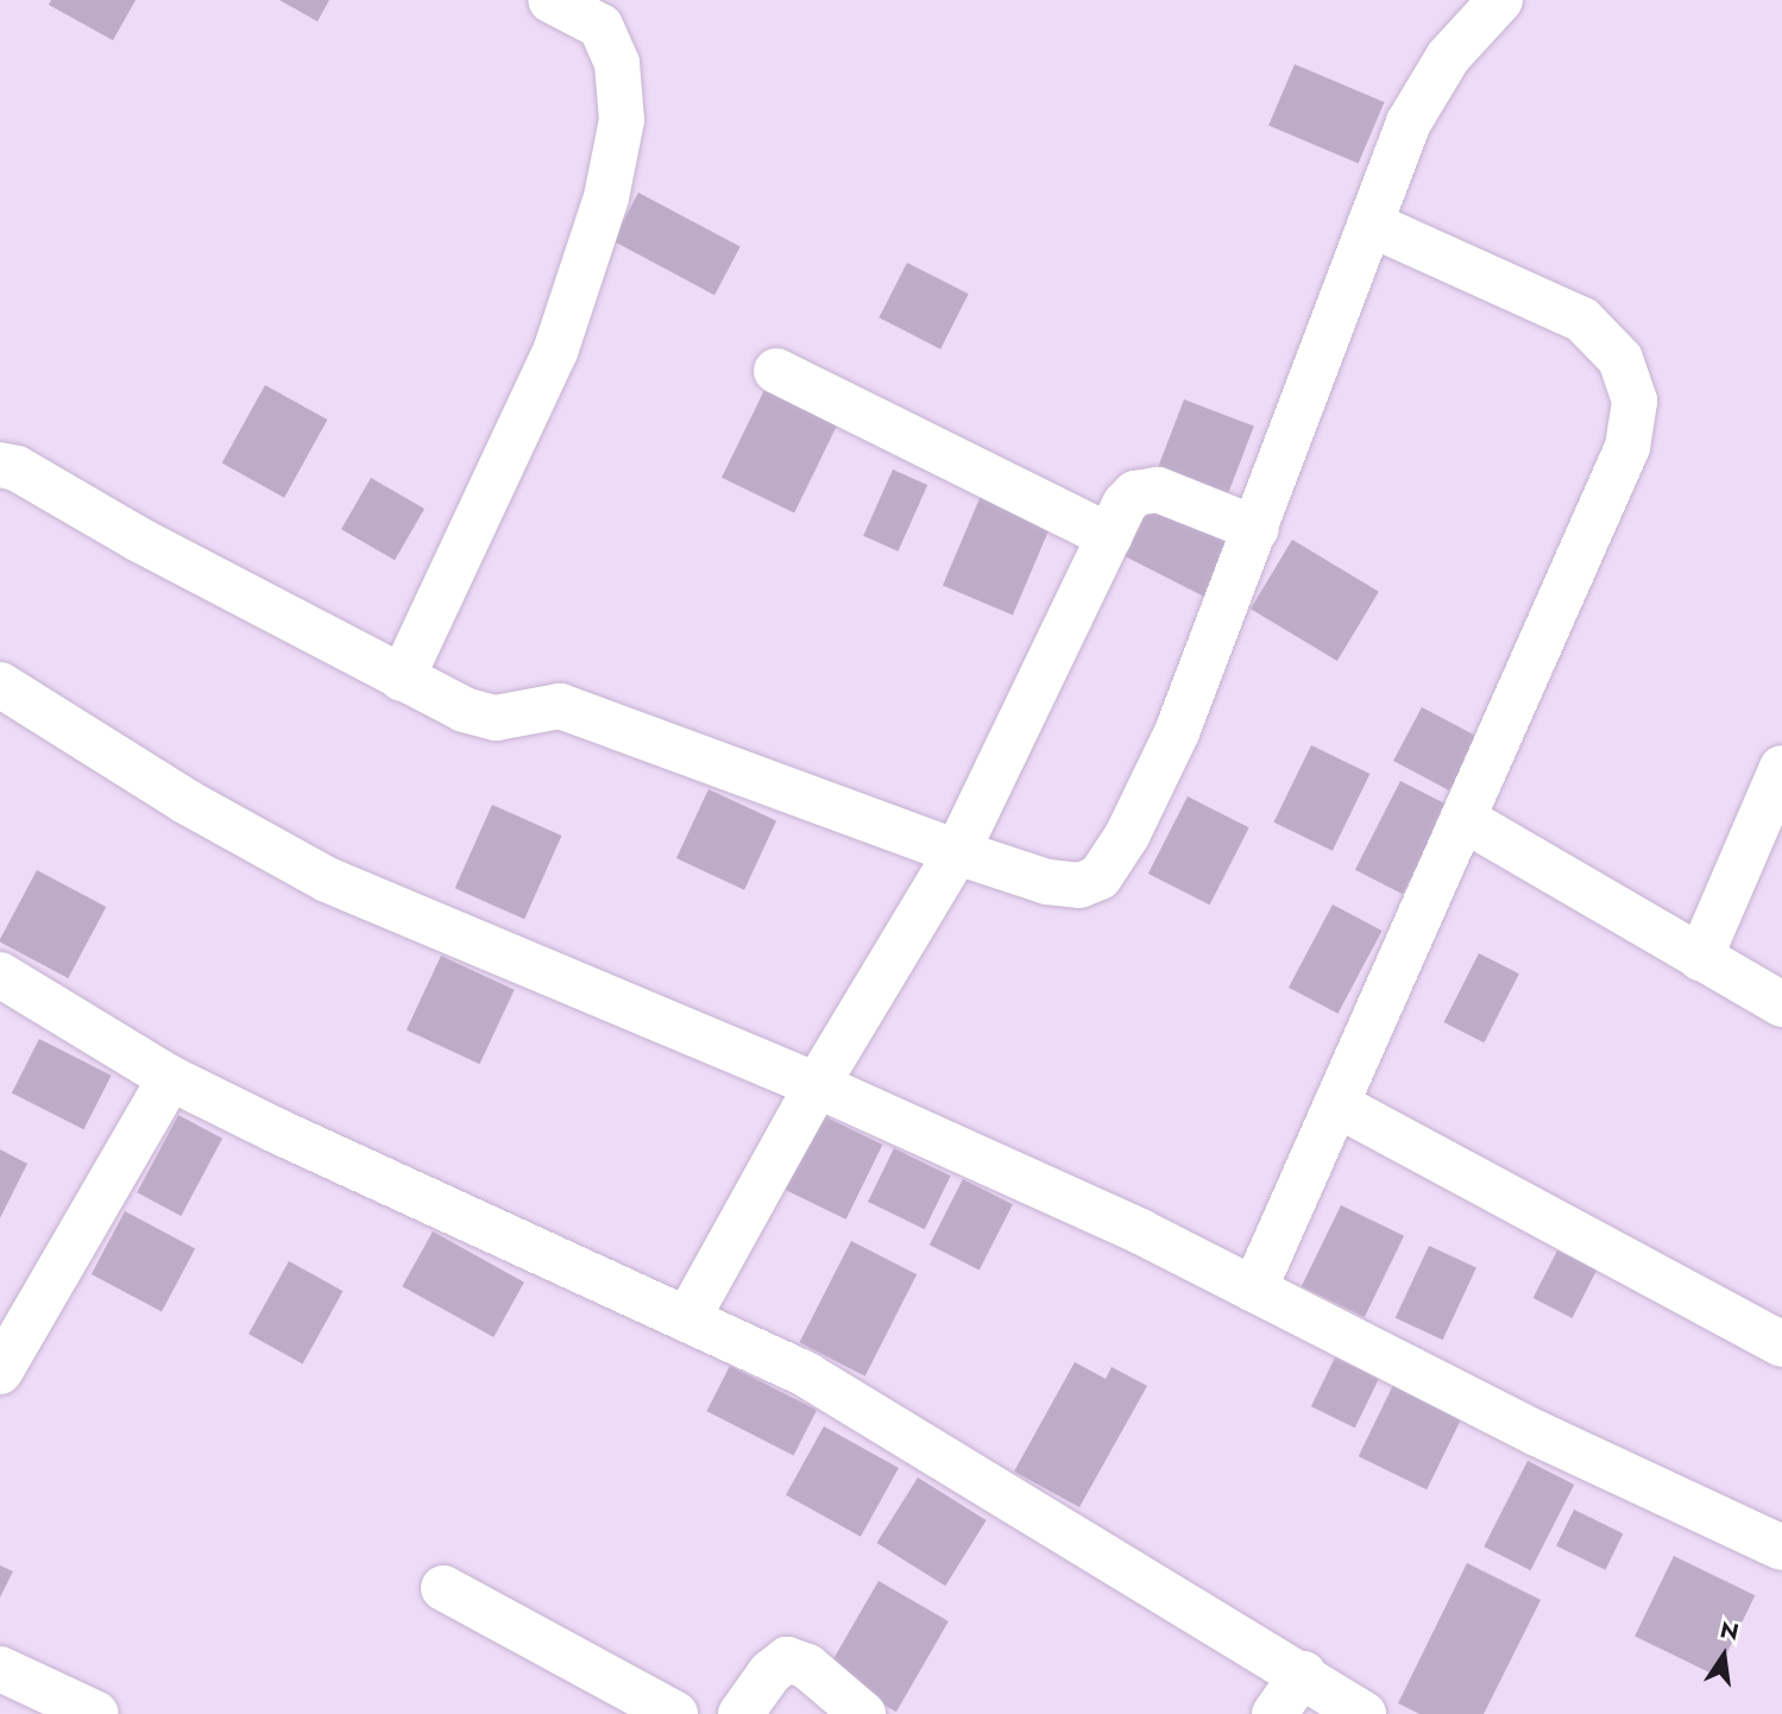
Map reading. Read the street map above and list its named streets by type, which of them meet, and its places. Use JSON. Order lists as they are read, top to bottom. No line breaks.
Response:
{"north":"top"}
